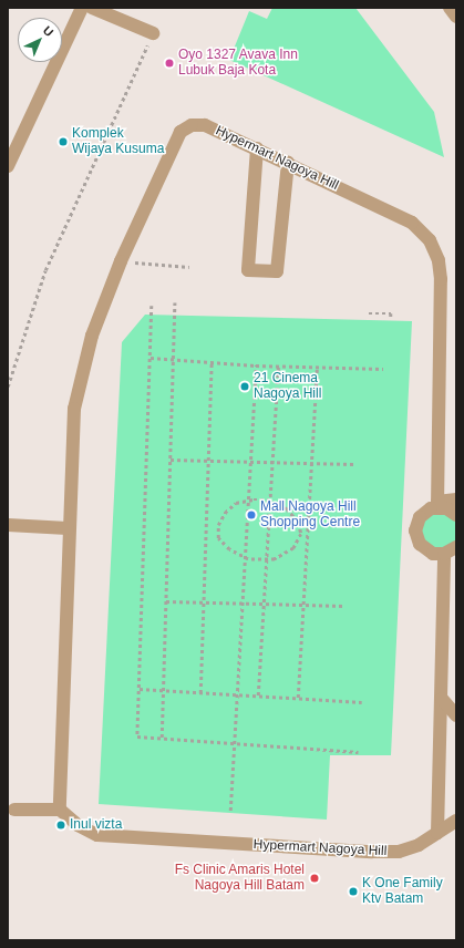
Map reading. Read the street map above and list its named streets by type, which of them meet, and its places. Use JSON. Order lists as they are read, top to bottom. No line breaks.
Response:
{"streets":{"lane":["Hypermart Nagoya Hill"]},"places":["Oyo 1327 Avava Inn Lubuk Baja Kota","Komplek Wijaya Kusuma","21 Cinema Nagoya Hill","Mall Nagoya Hill Shopping Centre","Inul vizta","Fs Clinic Amaris Hotel Nagoya Hill Batam","K One Family Ktv Batam"],"north":"top right"}
